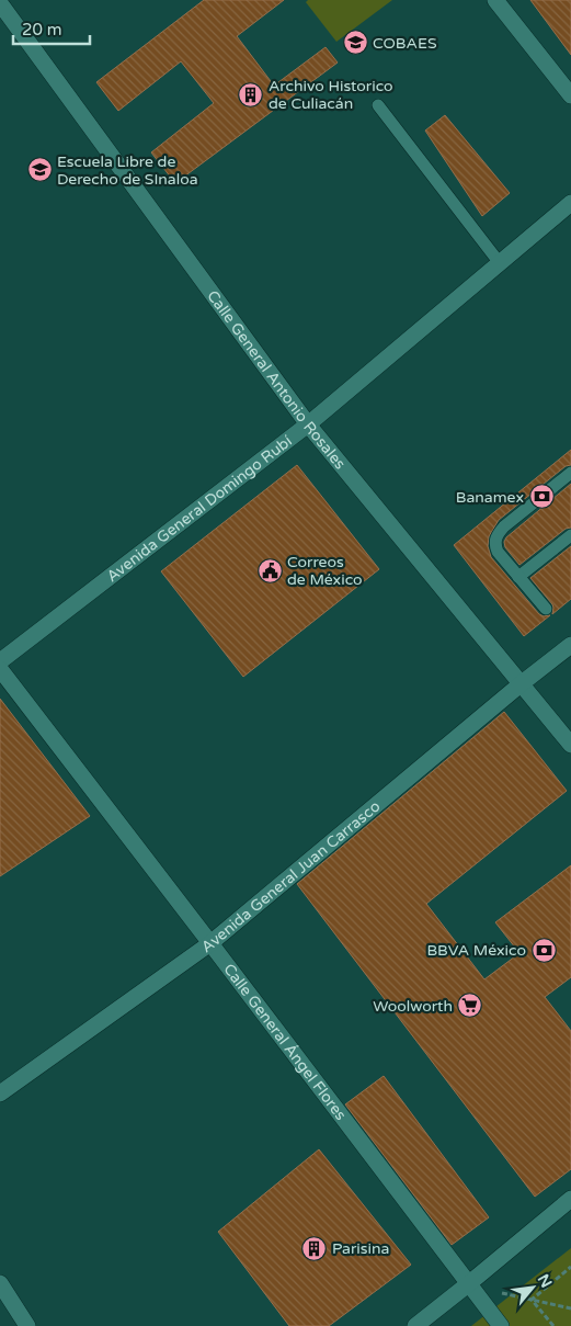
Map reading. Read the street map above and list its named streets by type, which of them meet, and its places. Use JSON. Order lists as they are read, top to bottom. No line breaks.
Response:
{"streets":{"street":["Calle General Antonio Rosales","Avenida General Domingo Rubí","Avenida General Juan Carrasco","Calle General Ángel Flores"]},"crossings":[["Calle General Antonio Rosales","Avenida General Domingo Rubí"],["Calle General Antonio Rosales","Avenida General Juan Carrasco"],["Avenida General Juan Carrasco","Calle General Ángel Flores"]],"places":{"school or university":["COBAES","Escuela Libre de Derecho de SInaloa"],"building":["Archivo Historico de Culiacán","Parisina"],"bank":["Banamex","BBVA México"],"public building":["Correos de México"],"supermarket":["Woolworth"]},"scale_bar":"20 m","north":"top right"}
